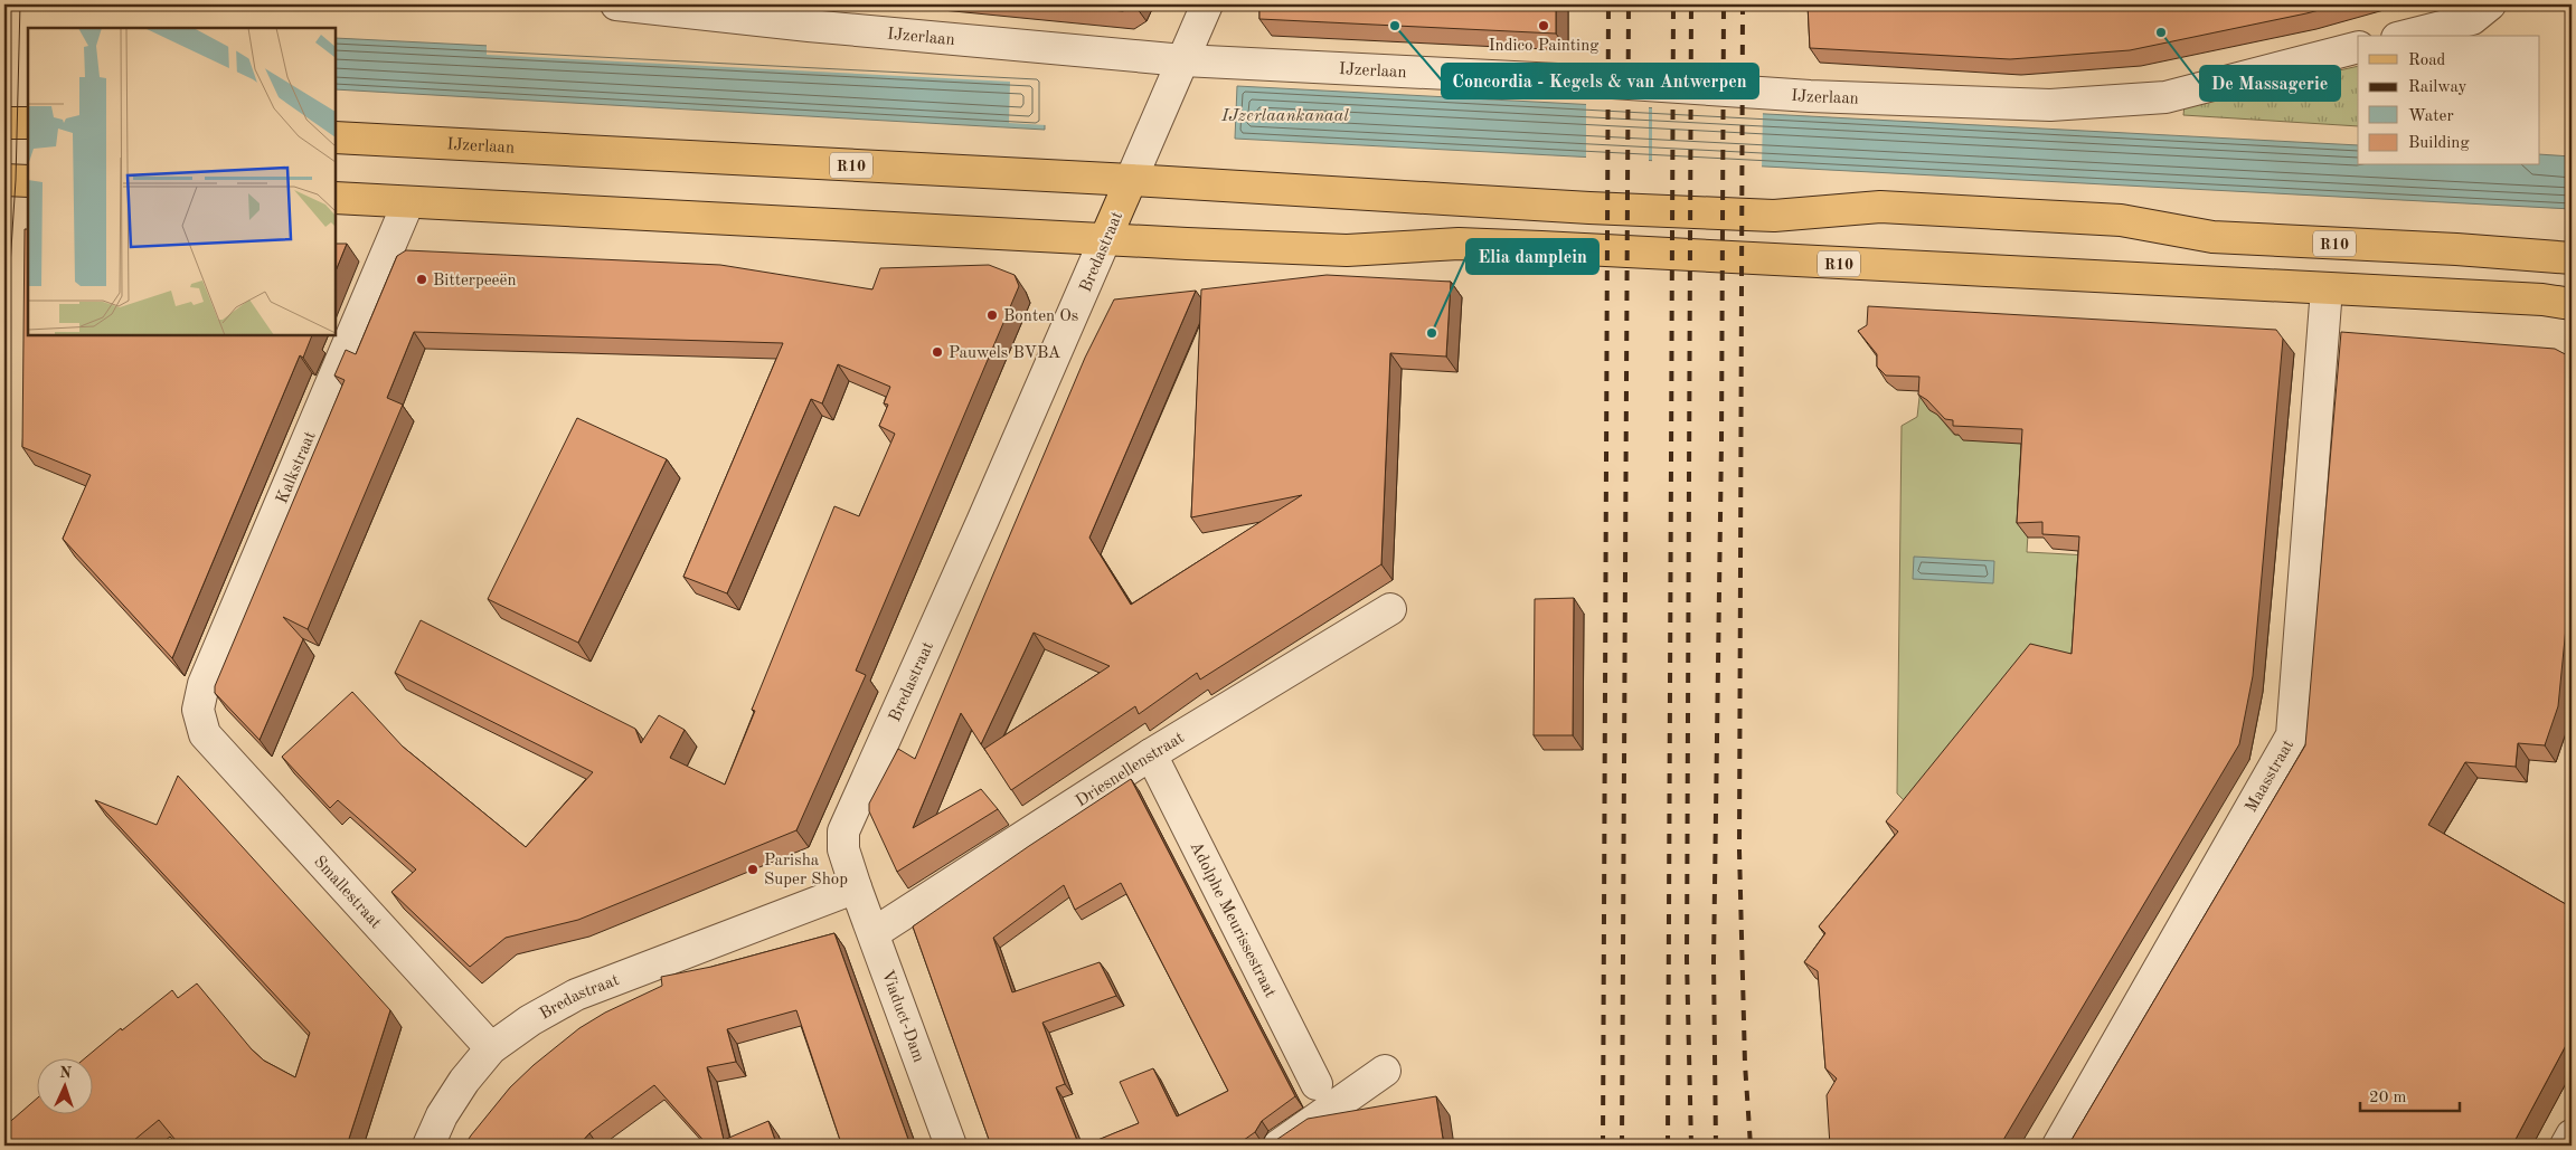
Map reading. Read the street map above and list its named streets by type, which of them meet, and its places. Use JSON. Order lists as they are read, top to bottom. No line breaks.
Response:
{"streets":{"main road":["IJzerlaan","R10","Bredastraat"],"street":["Kalkstraat","Driesnellenstraat","Maasstraat","Smallestraat","Adolphe Meurissestraat","Viaduct-Dam"]},"crossings":[["IJzerlaan","R10"],["IJzerlaan","Bredastraat"],["R10","Bredastraat"],["R10","Kalkstraat"],["R10","Maasstraat"],["Bredastraat","Smallestraat"],["Bredastraat","Viaduct-Dam"],["Kalkstraat","Smallestraat"],["Driesnellenstraat","Adolphe Meurissestraat"],["Driesnellenstraat","Viaduct-Dam"]],"water":["IJzerlaankanaal"],"places":["Concordia - Kegels & van Antwerpen","Indico Painting","De Massagerie","Bitterpeeën","Bonten Os","Elia damplein","Pauwels BVBA","Parisha Super Shop"],"legend":["Road","Railway","Water","Building"],"scale_bar":"20 m","north":"top"}
